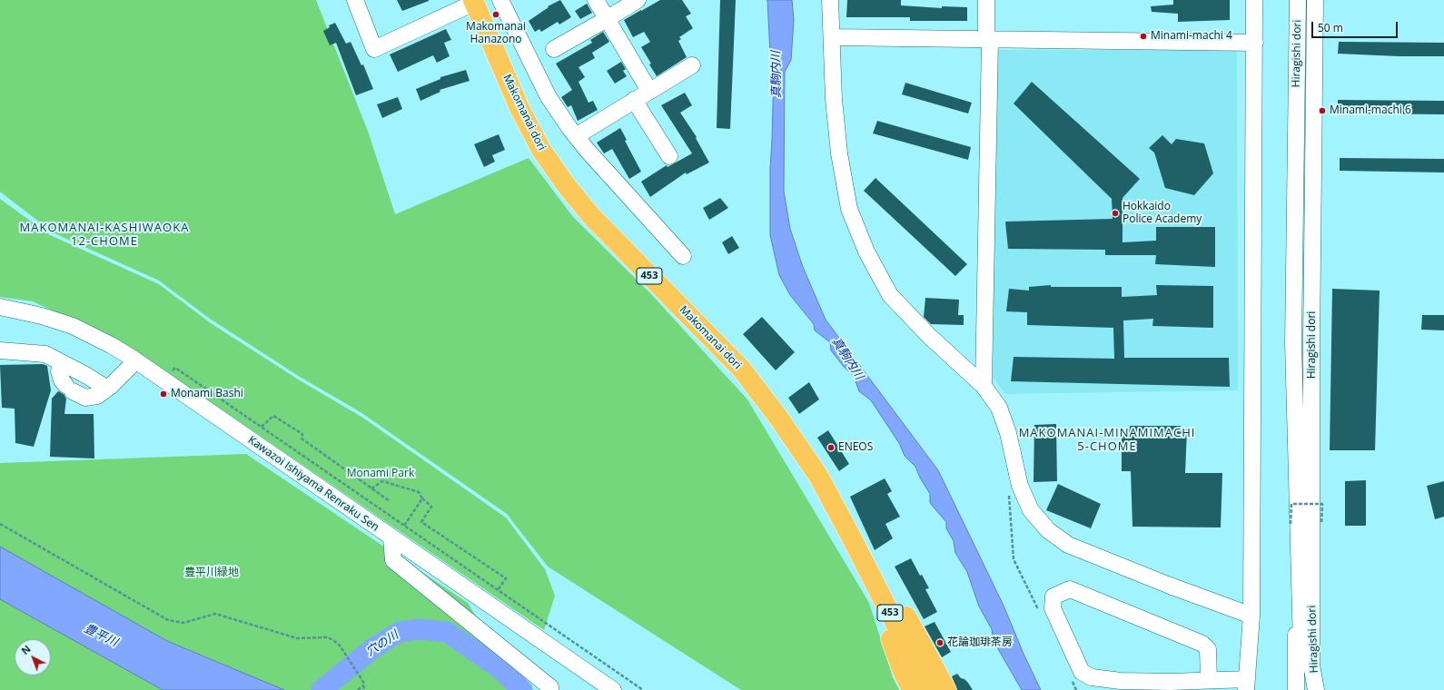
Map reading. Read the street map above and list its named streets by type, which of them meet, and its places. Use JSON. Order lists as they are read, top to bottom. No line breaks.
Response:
{"streets":{"highway":["Makomanai dori","453"],"street":["Hiragishi dori","Kawazoi Ishiyama Renraku Sen"]},"districts":["MAKOMANAI-KASHIWAOKA 12-CHOME","MAKOMANAI-MINAMIMACHI 5-CHOME"],"water":["真駒内川","豊平川","穴の川"],"parks":["Monami Park","豊平川緑地"],"places":["Makomanai Hanazono","Minami-machi 4","Minami-machi 6","Hokkaido Police Academy","Monami Bashi","ENEOS","花論珈琲茶房"],"scale_bar":"50 m","north":"top left"}
